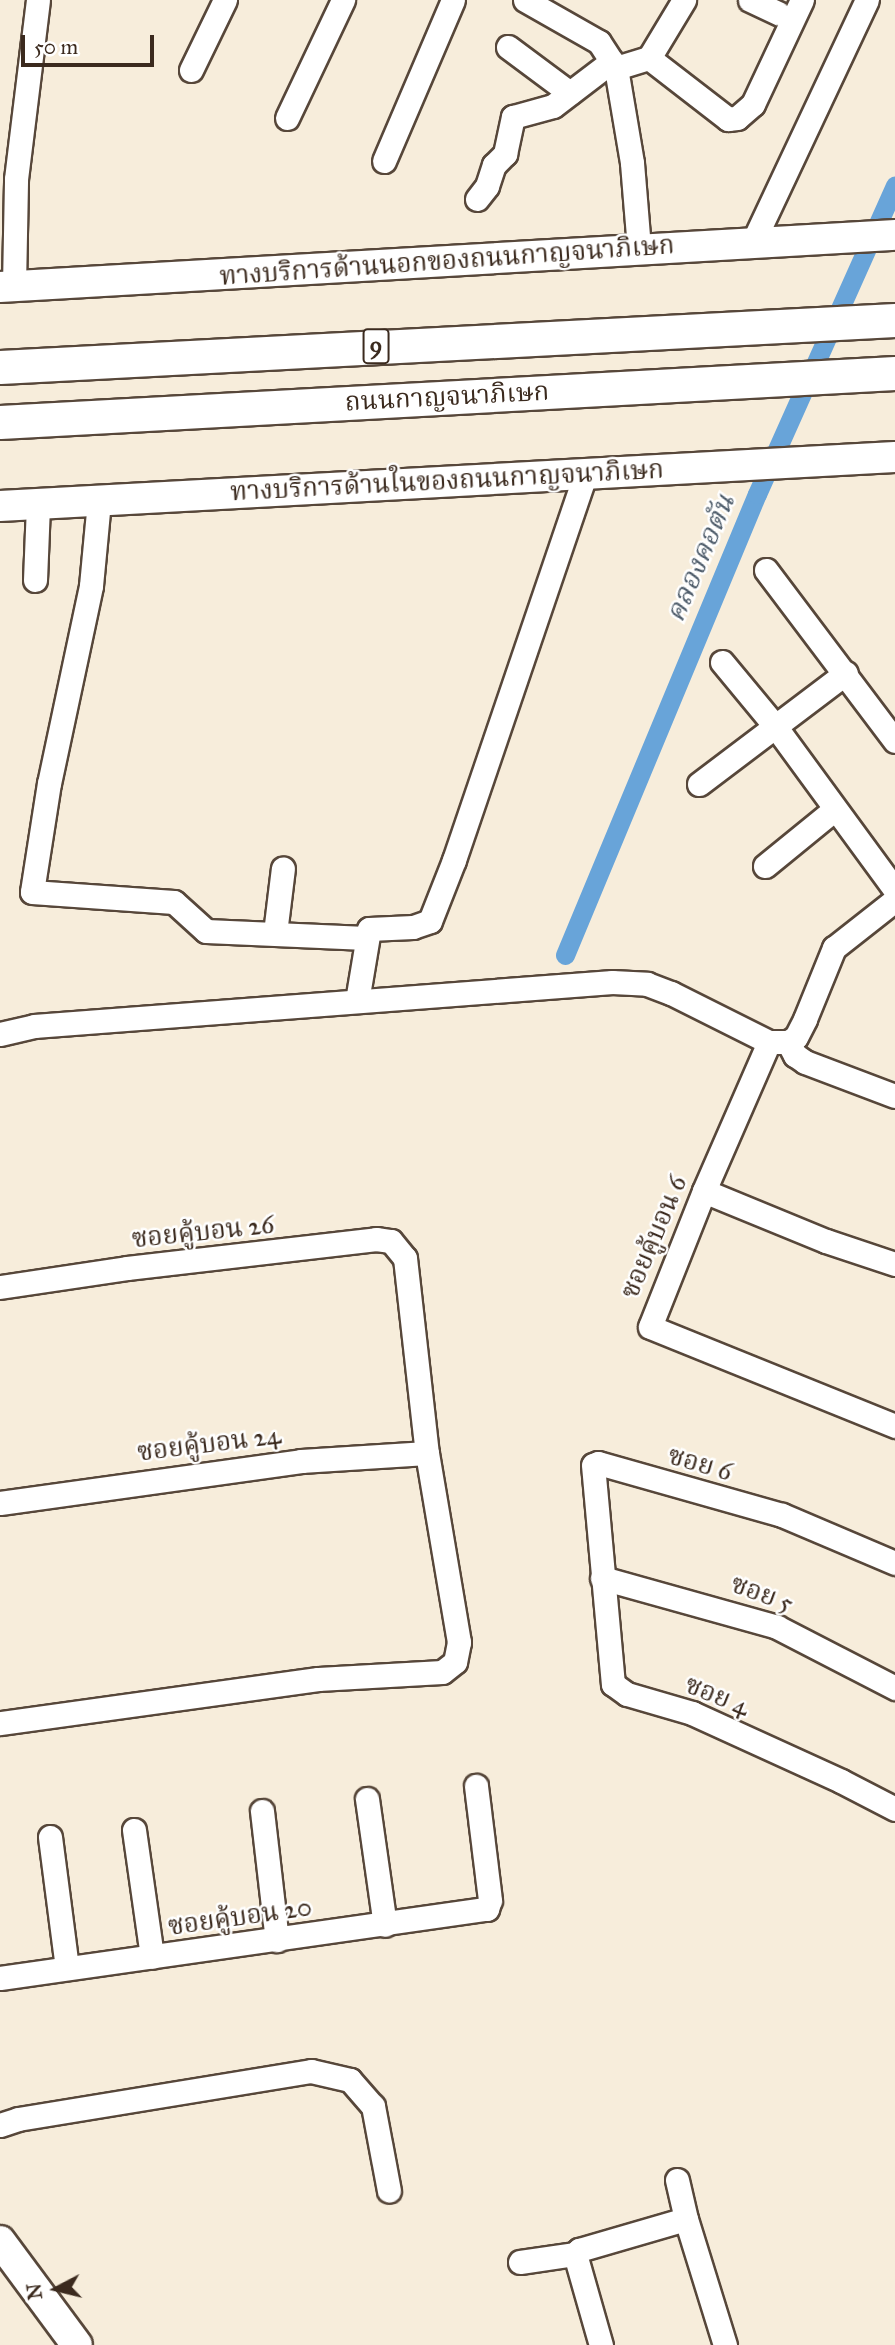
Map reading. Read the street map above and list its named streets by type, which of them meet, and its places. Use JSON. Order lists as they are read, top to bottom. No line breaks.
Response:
{"streets":{"highway":["9","ถนนกาญจนาภิเษก"],"main road":["ทางบริการด้านนอกของถนนกาญจนาภิเษก","ทางบริการด้านในของถนนกาญจนาภิเษก"],"street":["ซอยคู้บอน 26","ซอยคู้บอน 6","ซอยคู้บอน 24","ซอย 6","ซอย 5","ซอย 4","ซอยคู้บอน 20"]},"crossings":[["ซอยคู้บอน 26","ซอยคู้บอน 24"],["ซอย 6","ซอย 5"],["ซอย 6","ซอย 4"],["ซอย 5","ซอย 4"]],"water":["คลองคอตัน"],"scale_bar":"50 m","north":"left"}
